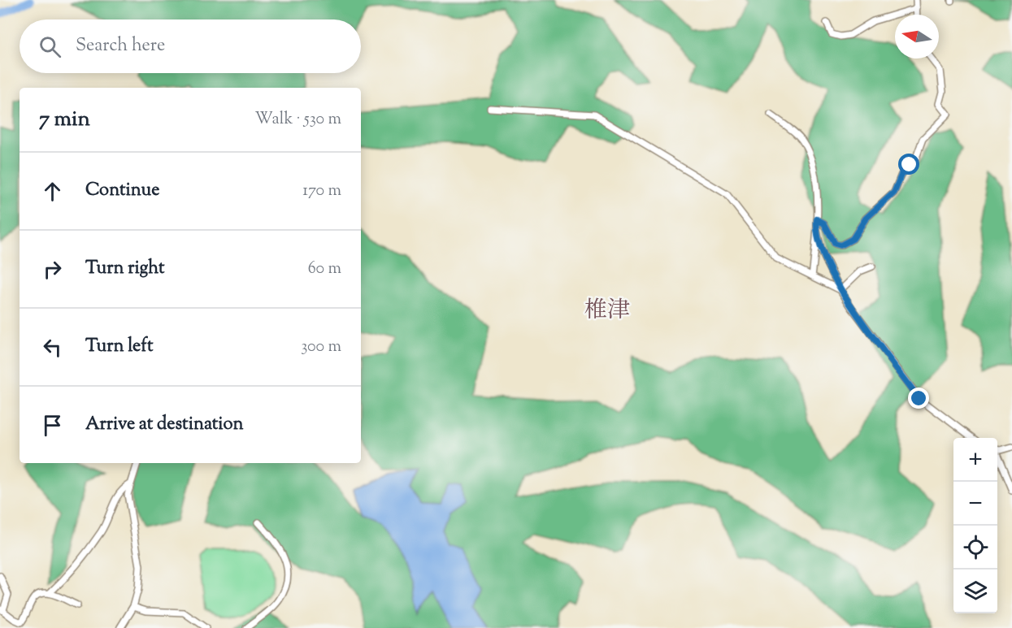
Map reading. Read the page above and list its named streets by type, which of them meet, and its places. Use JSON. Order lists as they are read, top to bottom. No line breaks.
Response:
{"districts":["椎津"],"north":"left","page":{"search":"Search here","heading":["7 min","Walk · 530 m"],"list":[["Continue","170 m"],["Turn right","60 m"],["Turn left","300 m"],"Arrive at destination"],"map_buttons":["+","−"]}}
